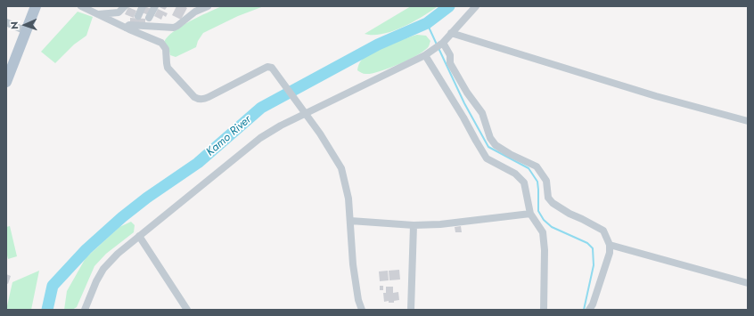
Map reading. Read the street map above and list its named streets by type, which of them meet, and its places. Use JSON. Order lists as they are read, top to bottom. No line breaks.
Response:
{"water":["Kamo River"],"north":"left"}
